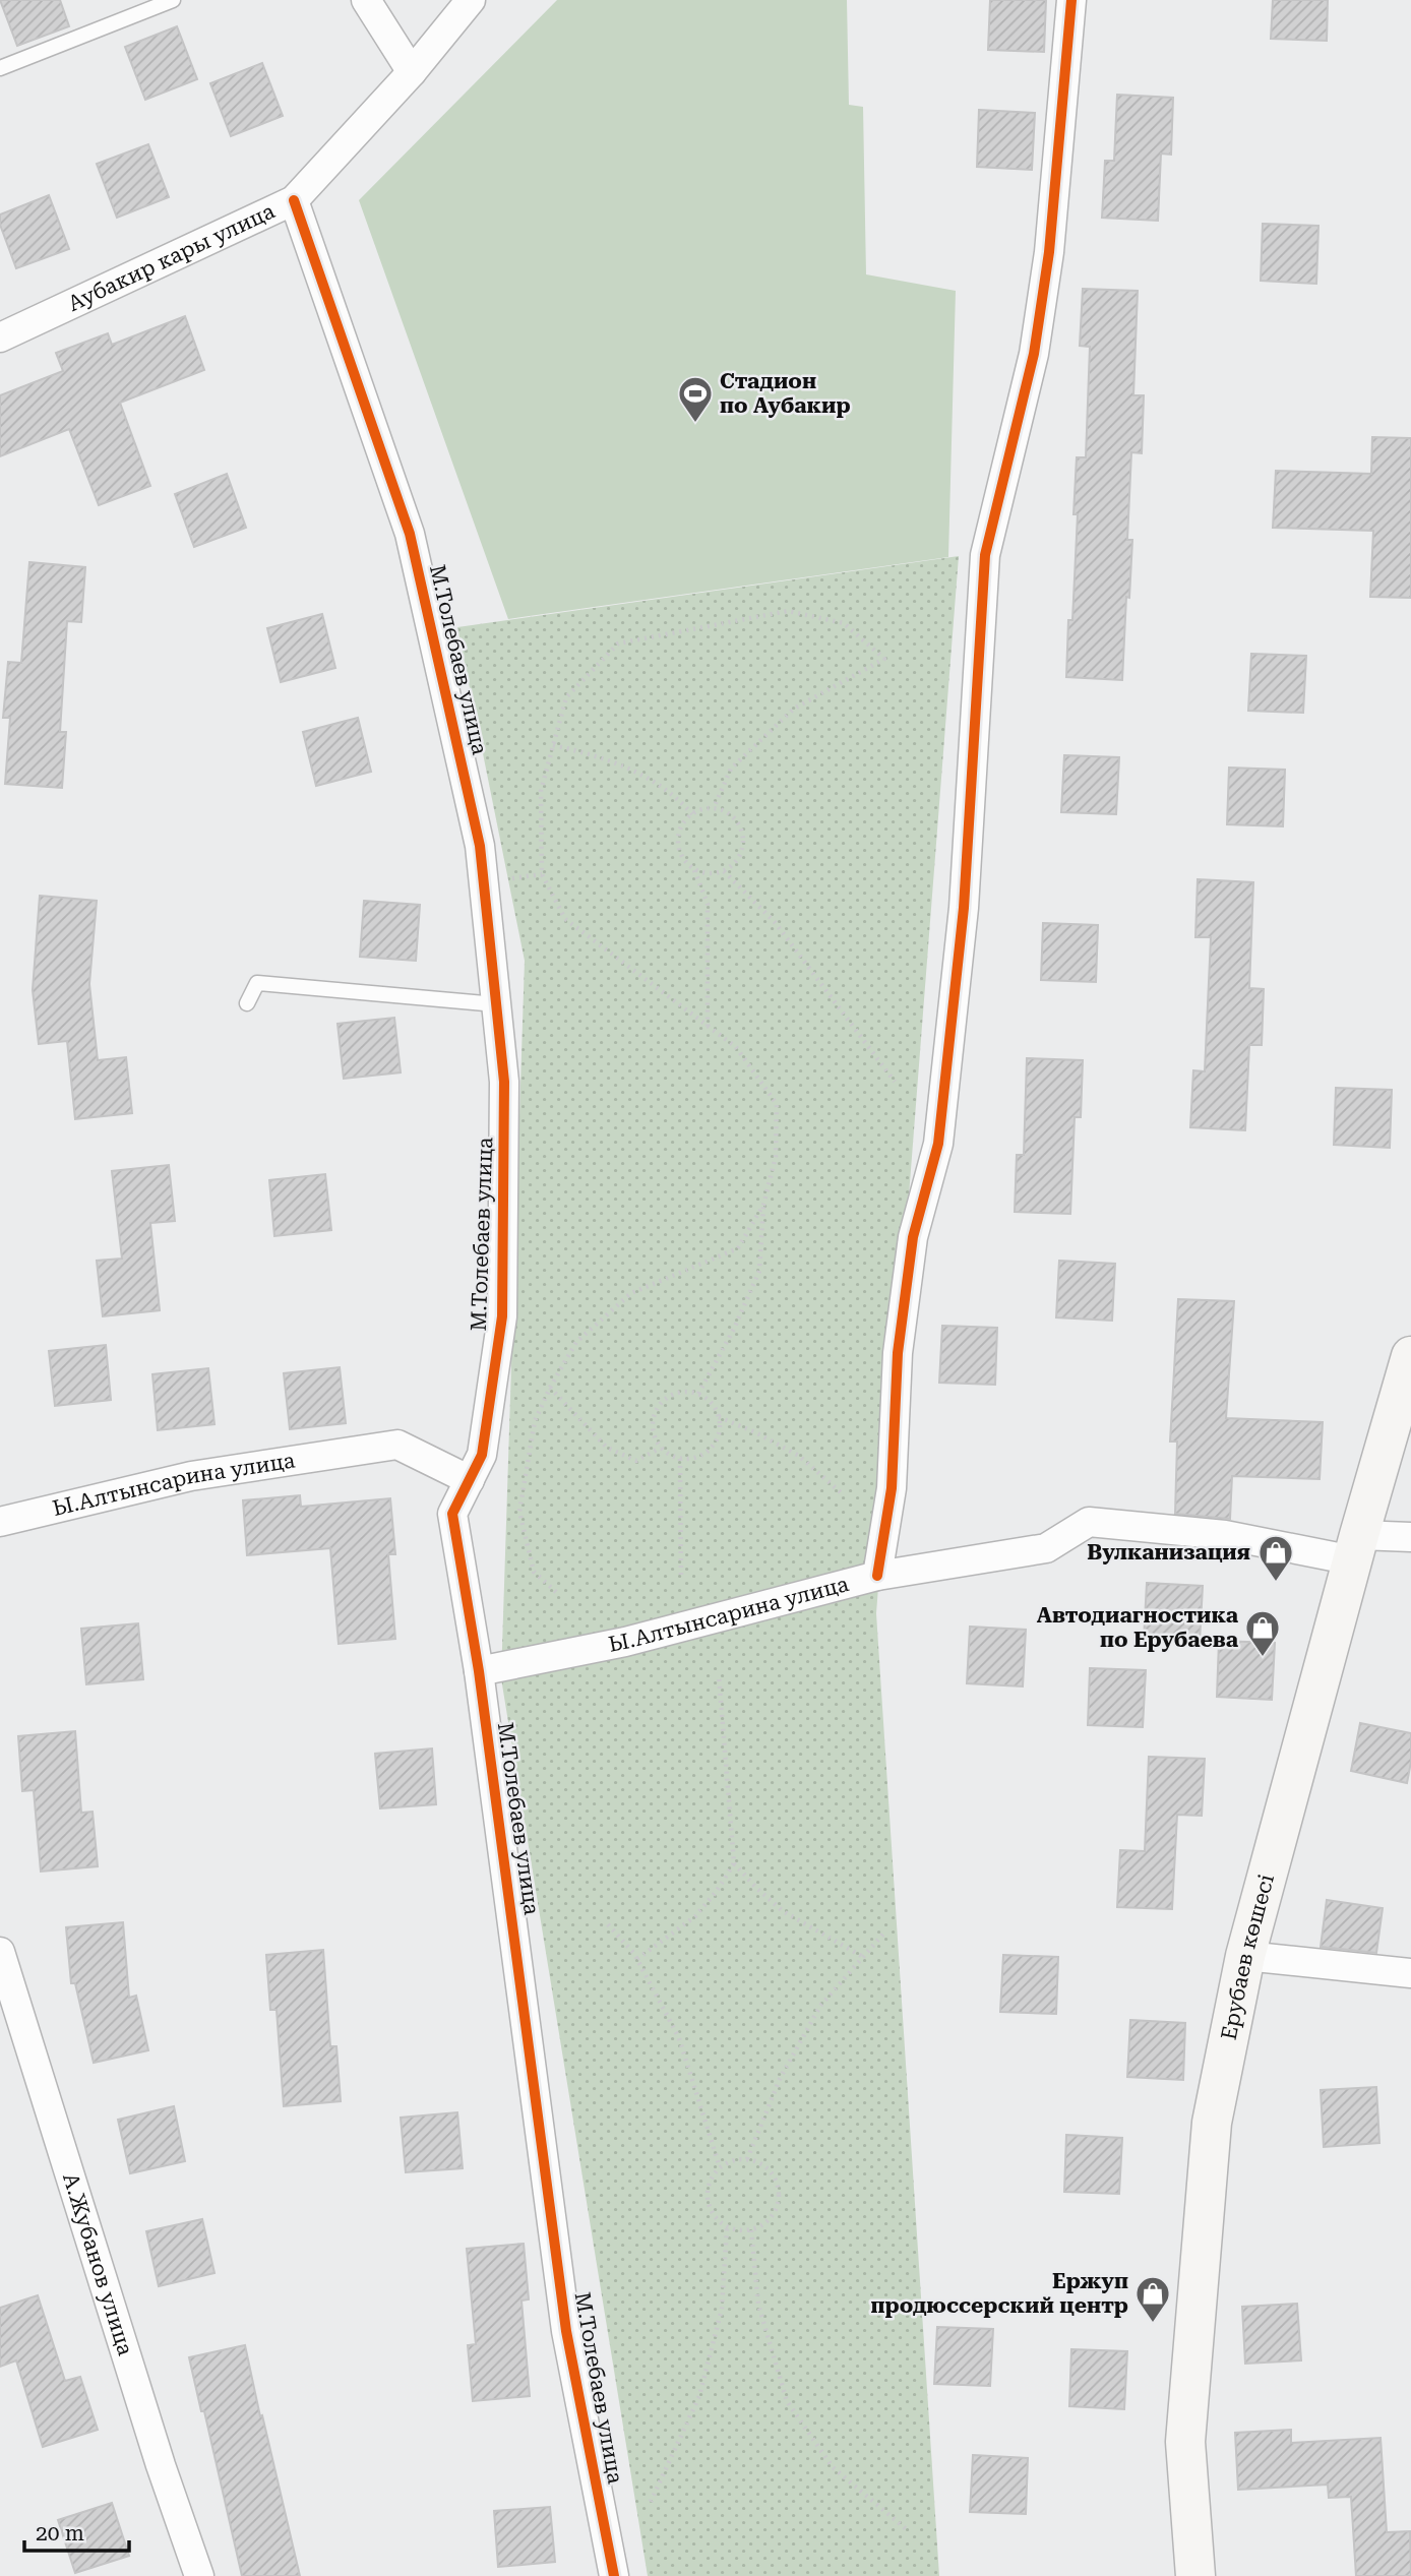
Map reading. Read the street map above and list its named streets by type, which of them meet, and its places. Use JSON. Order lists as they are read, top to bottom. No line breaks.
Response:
{"streets":{"main road":["Ерубаев көшесі"],"street":["Аубакир кары улица","М.Толебаев улица","Ы.Алтынсарина улица","А.Жубанов улица"]},"crossings":[["Аубакир кары улица","М.Толебаев улица"],["М.Толебаев улица","Ы.Алтынсарина улица"],["Ы.Алтынсарина улица","Ерубаев көшесі"]],"places":{"sports":["Стадион по Аубакир"],"shop":["Вулканизация","Автодиагностика по Ерубаева","Ержуп продюссерский центр"]},"scale_bar":"20 m"}
